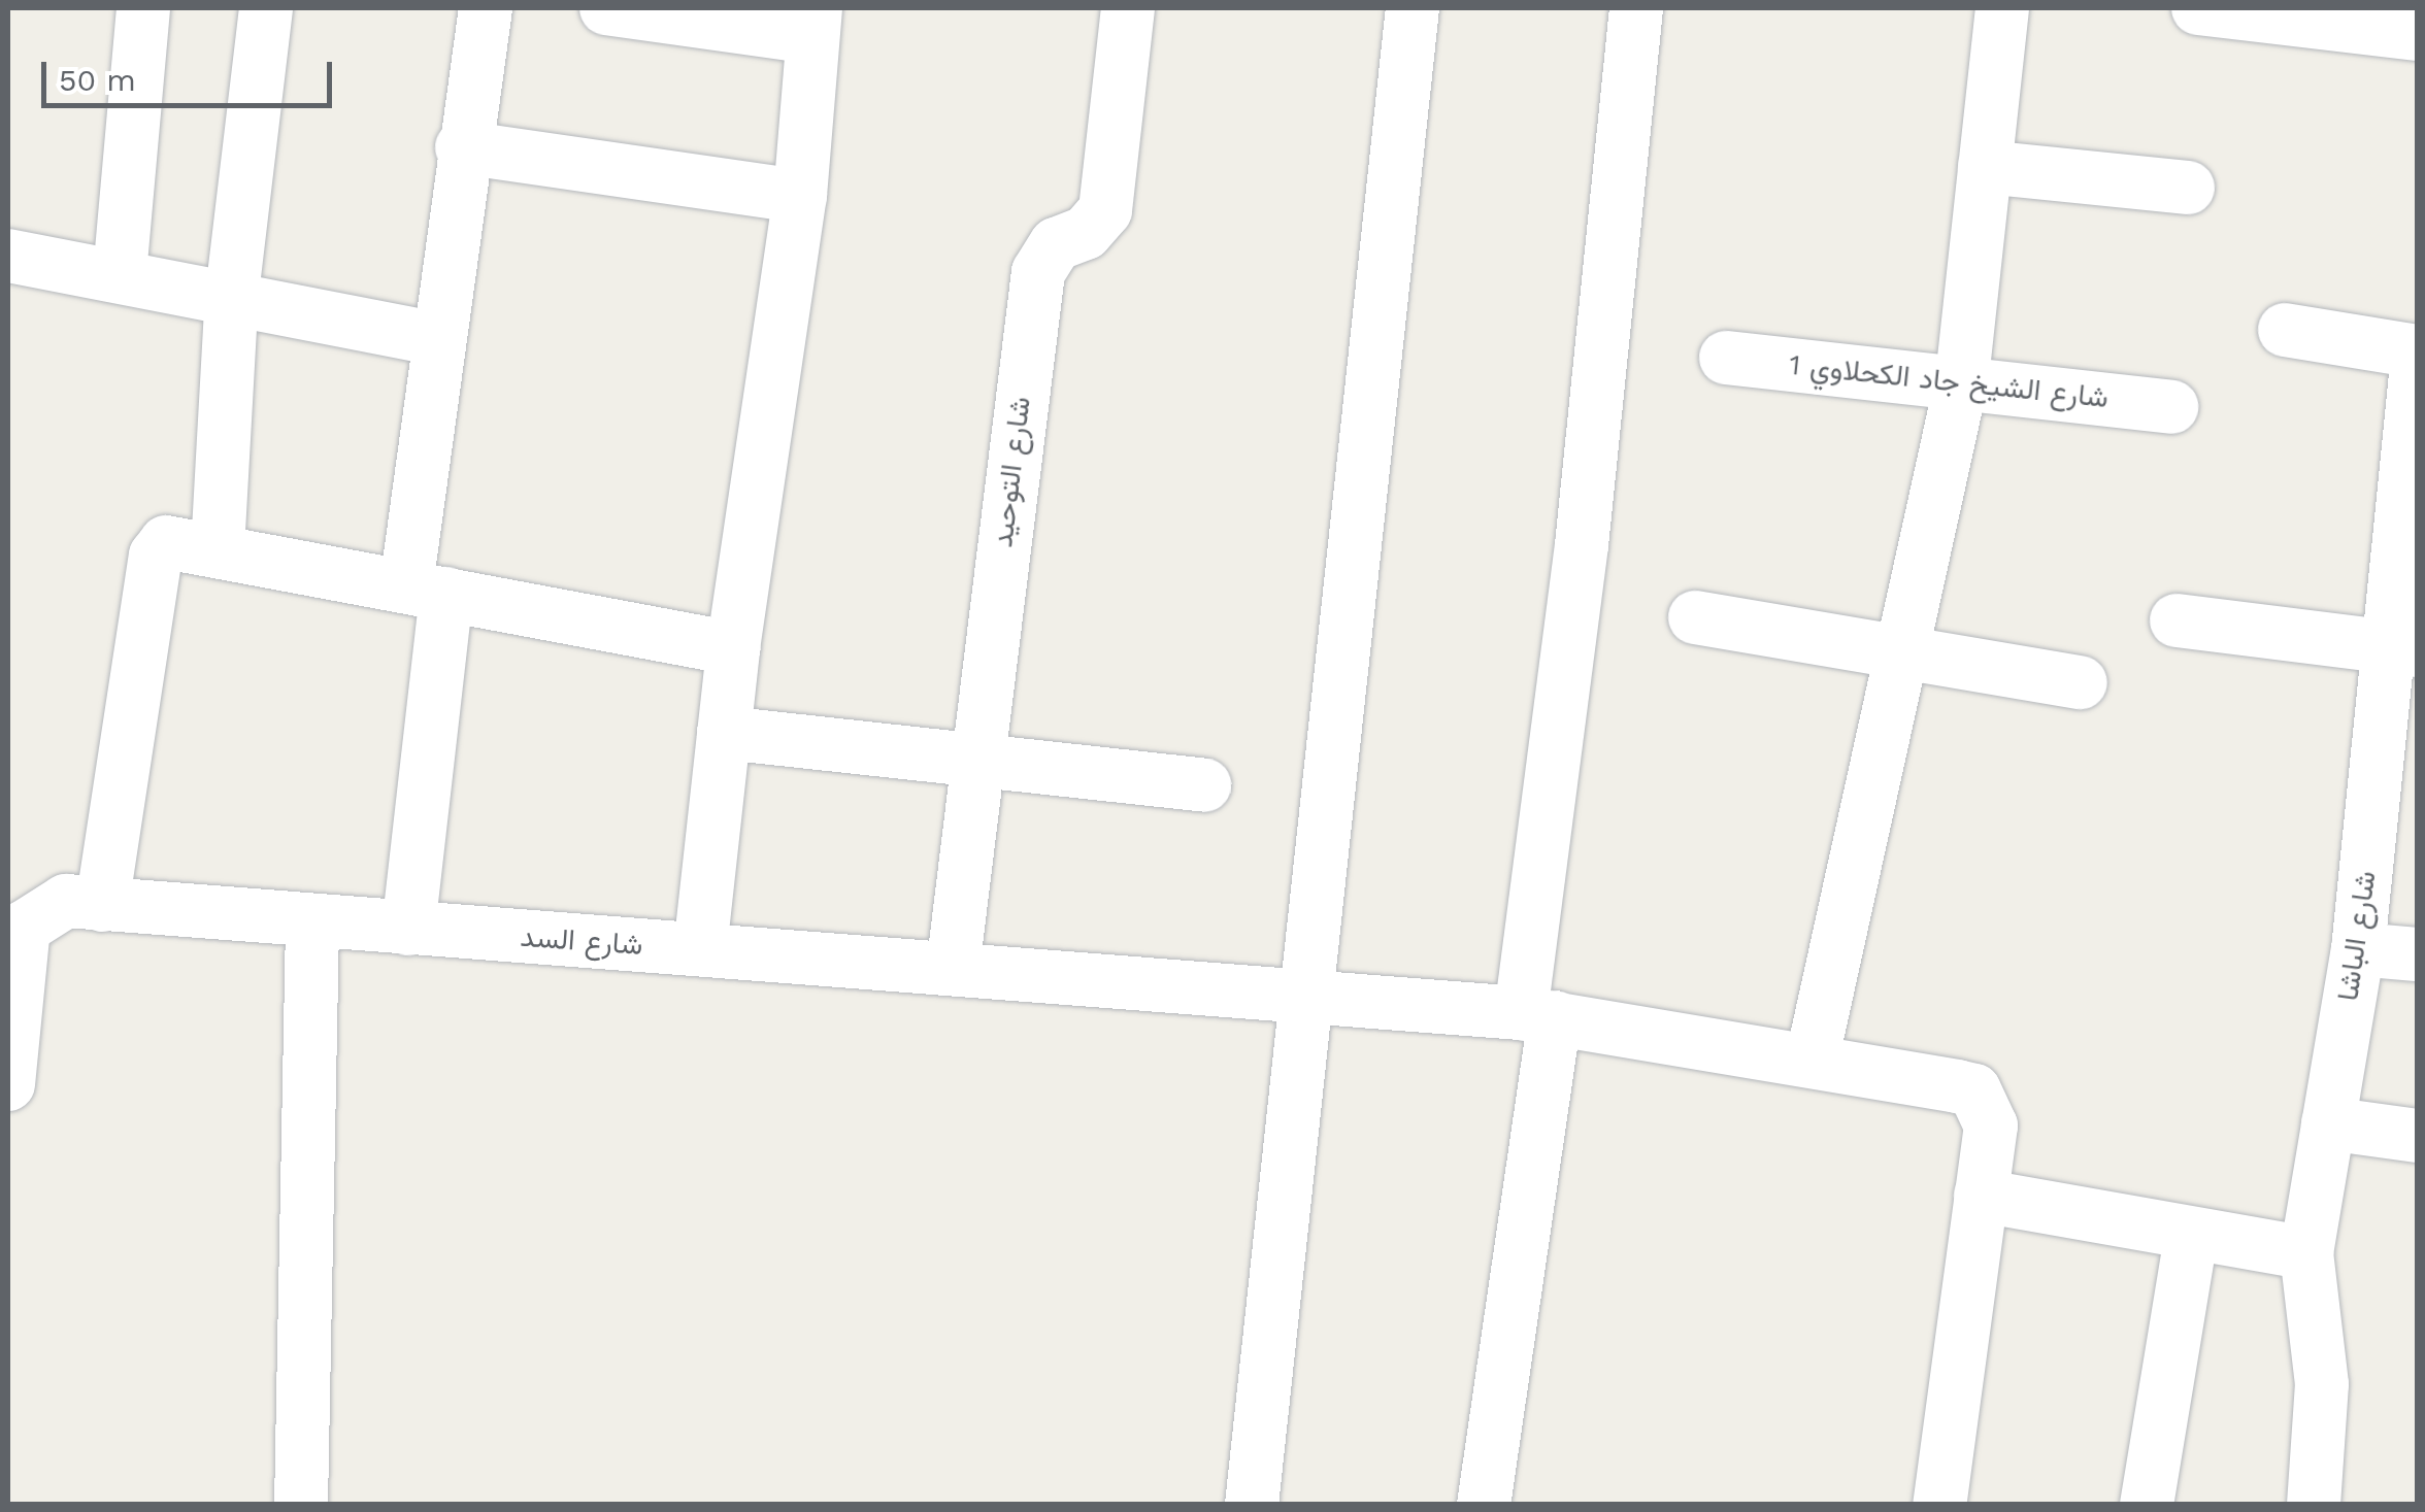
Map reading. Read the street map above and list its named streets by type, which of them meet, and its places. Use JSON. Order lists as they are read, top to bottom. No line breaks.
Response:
{"streets":{"street":["شارع الشيخ جاد الكحلاوي 1","شارع التوحيد","شارع الباشا","شارع السد"]},"crossings":[["شارع التوحيد","شارع السد"]],"scale_bar":"50 m"}
